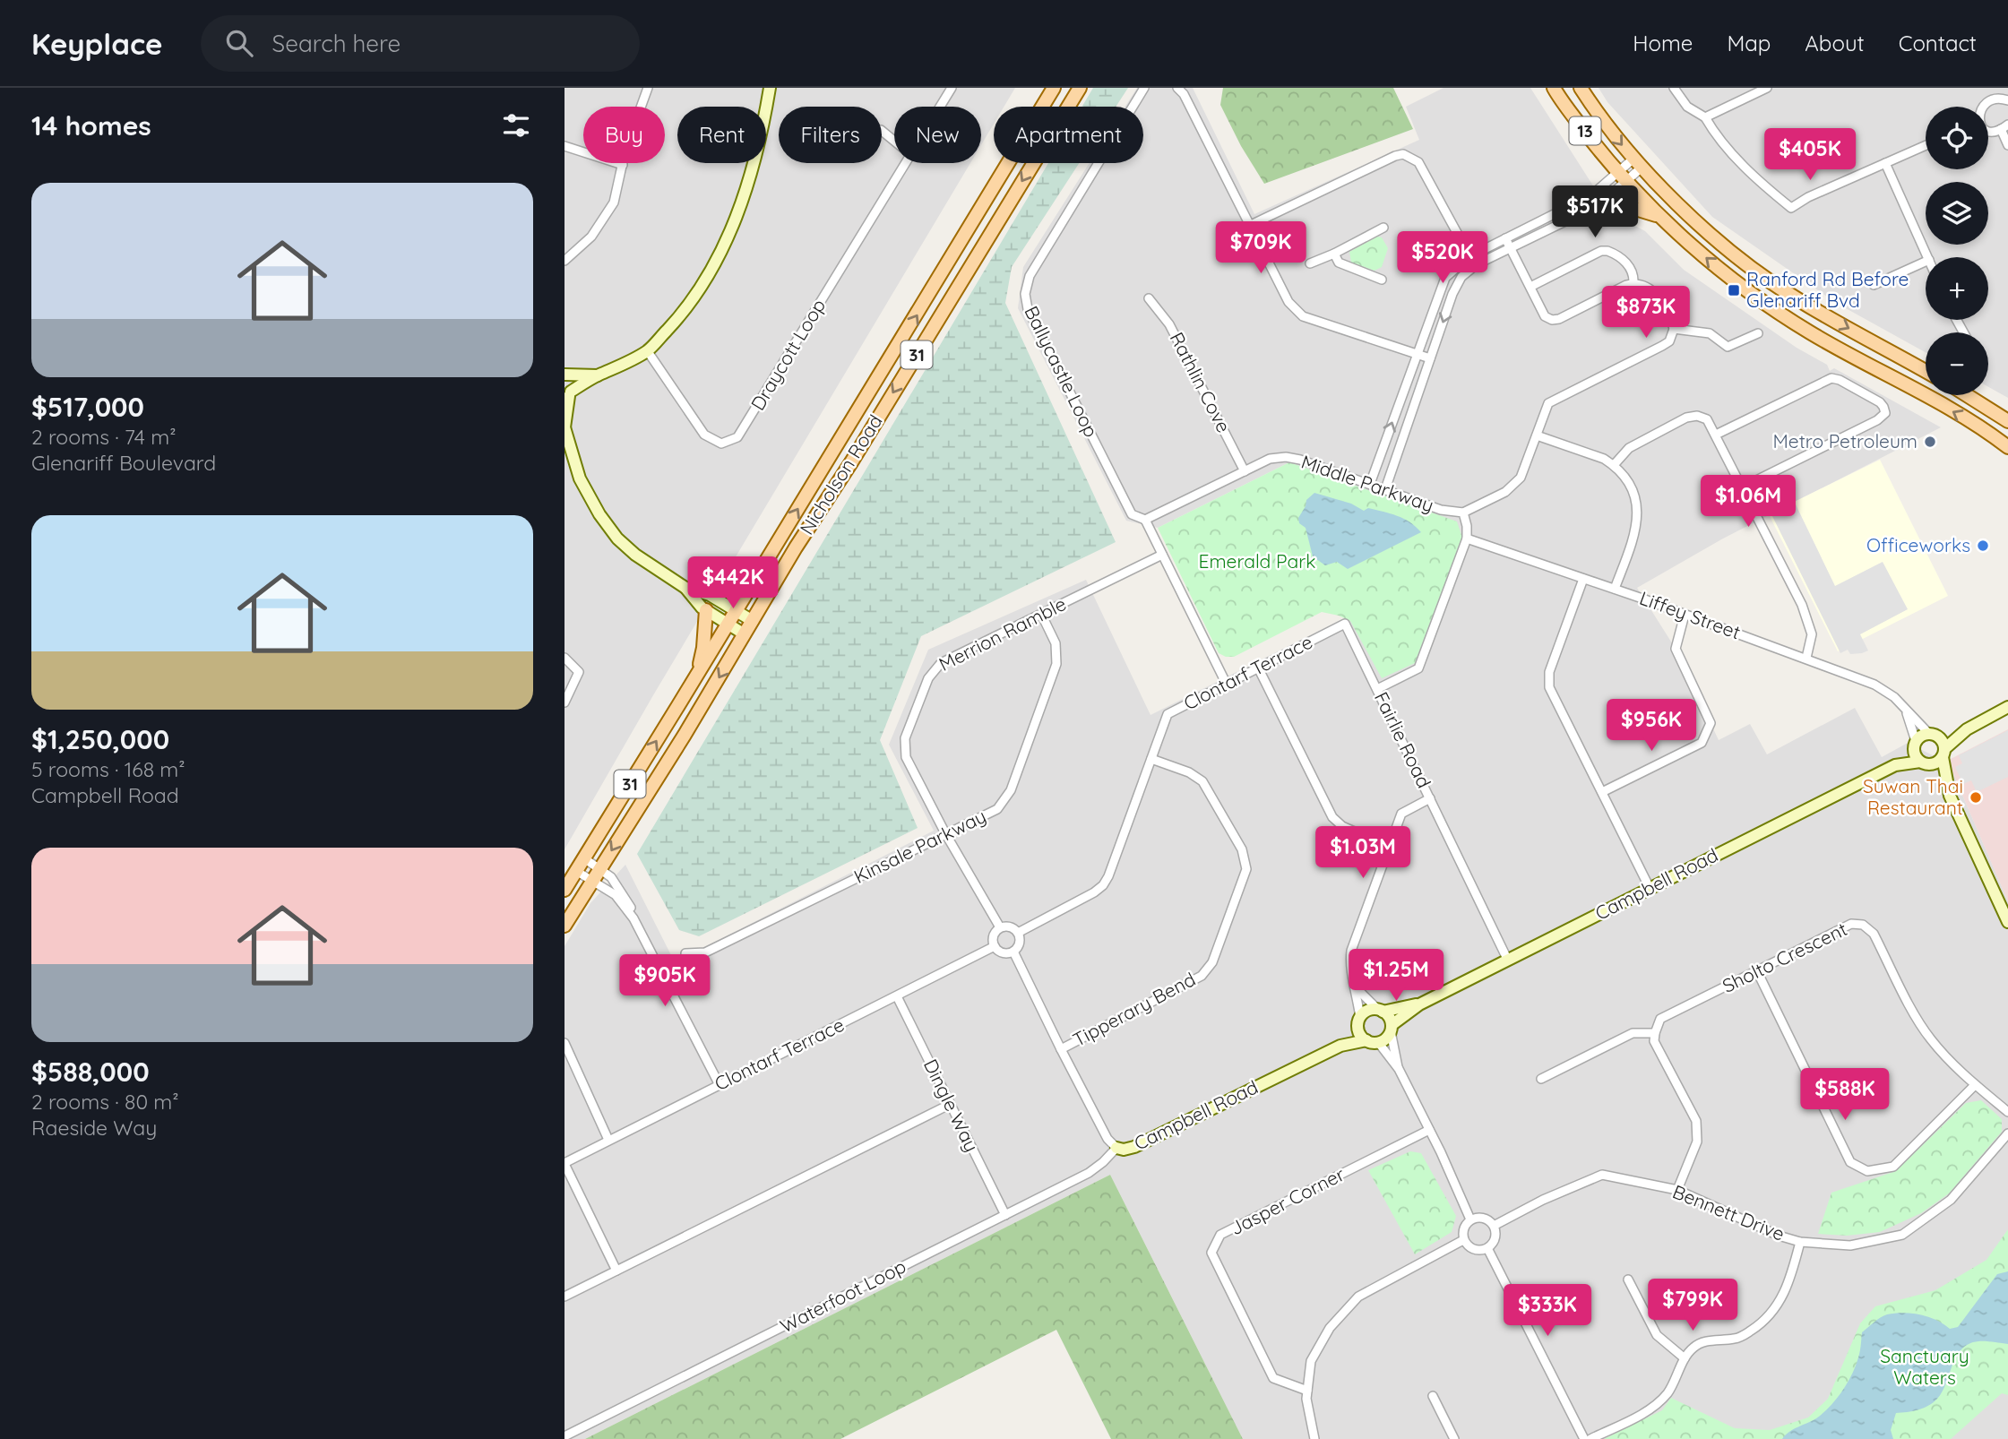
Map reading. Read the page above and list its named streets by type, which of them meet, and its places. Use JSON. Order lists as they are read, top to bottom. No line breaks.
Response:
{"streets":{"main road":["13","31","Nicholson Road"],"street":["Draycott Loop","Ballycastle Loop","Rathlin Cove","Middle Parkway","Liffey Street","Merrion Ramble","Clontarf Terrace","Fairlie Road","Kinsale Parkway","Campbell Road","Sholto Crescent","Tipperary Bend","Dingle Way","Jasper Corner","Bennett Drive","Waterfoot Loop"]},"crossings":[["Ballycastle Loop","Middle Parkway"],["Rathlin Cove","Middle Parkway"],["Liffey Street","Campbell Road"],["Merrion Ramble","Clontarf Terrace"],["Merrion Ramble","Kinsale Parkway"],["Merrion Ramble","Campbell Road"],["Clontarf Terrace","Fairlie Road"],["Clontarf Terrace","Campbell Road"],["Clontarf Terrace","Tipperary Bend"],["Clontarf Terrace","Dingle Way"],["Fairlie Road","Campbell Road"],["Campbell Road","Tipperary Bend"],["Campbell Road","Waterfoot Loop"],["Dingle Way","Waterfoot Loop"]],"parks":["Emerald Park","Sanctuary Waters"],"places":{"transit":["Ranford Rd Before Glenariff Bvd"],"other":["Metro Petroleum","Officeworks","Suwan Thai Restaurant"]},"page":{"header":"Keyplace","search":"Search here","nav":["Home","Map","About","Contact"],"heading":"14 homes","map_buttons":["+","−"],"chip":["Buy","Rent","Filters","New","Apartment"],"price":["$405K","$517K","$709K","$520K","$873K","$1.06M","$442K","$956K","$1.03M","$1.25M","$905K","$588K","$799K","$333K"],"list":[{"name":"$517,000","note":"2 rooms · 74 m² · Glenariff Boulevard"},{"name":"$1,250,000","note":"5 rooms · 168 m² · Campbell Road"},{"name":"$588,000","note":"2 rooms · 80 m² · Raeside Way"}]}}
